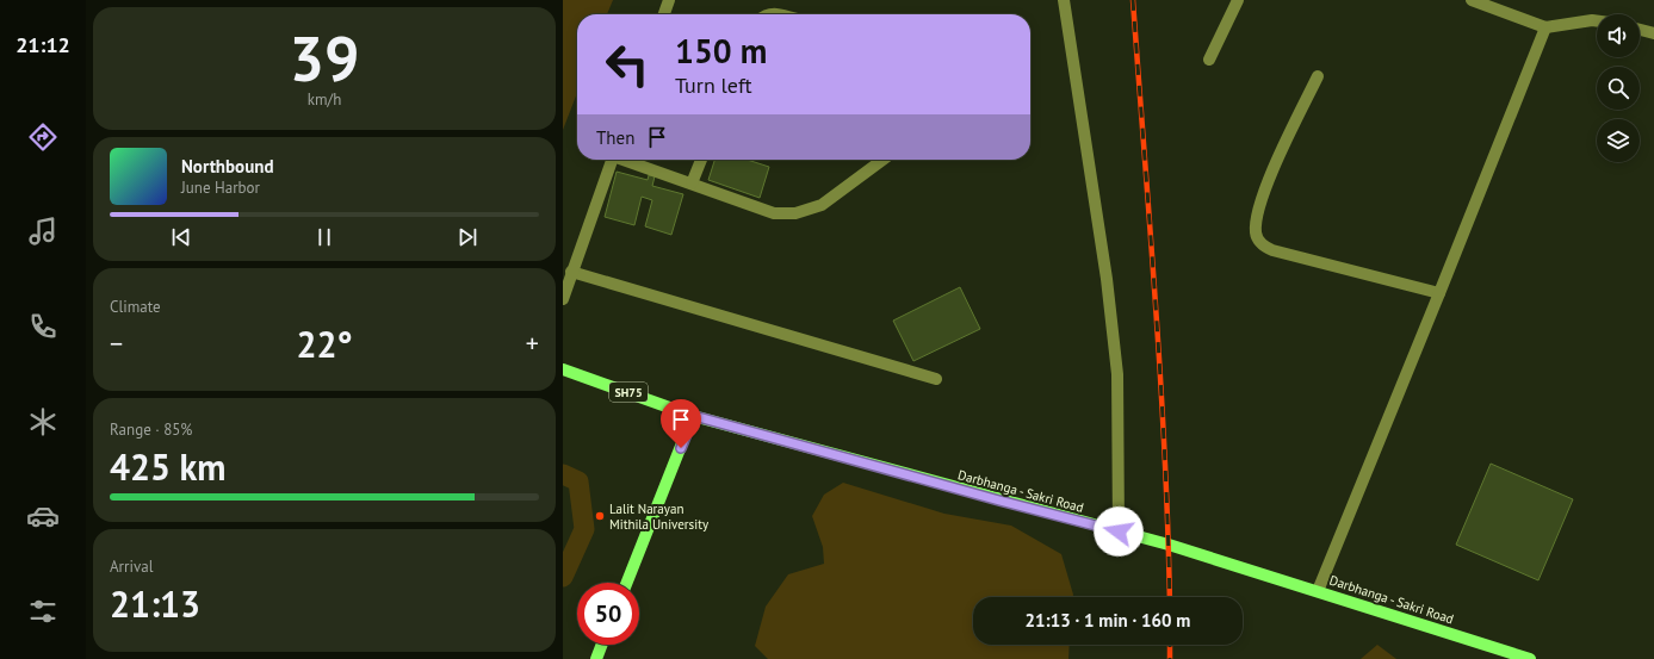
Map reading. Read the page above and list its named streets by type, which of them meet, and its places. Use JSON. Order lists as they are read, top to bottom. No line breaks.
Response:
{"streets":{"main road":["SH75","Darbhanga - Sakri Road"]},"crossings":[["SH75","Darbhanga - Sakri Road"]],"places":["Lalit Narayan Mithila University"],"page":{"tabs":"21:12","tile":[["39","km/h"],"Climate",["Range · 85%","425 km"],["Arrival","21:13"]],"turn":["150 m","Turn left"],"then":"Then","song":["Northbound","June Harbor"],"heat":["−","22°","+"],"limit":"50","trip":"21:13 · 1 min · 160 m"}}
